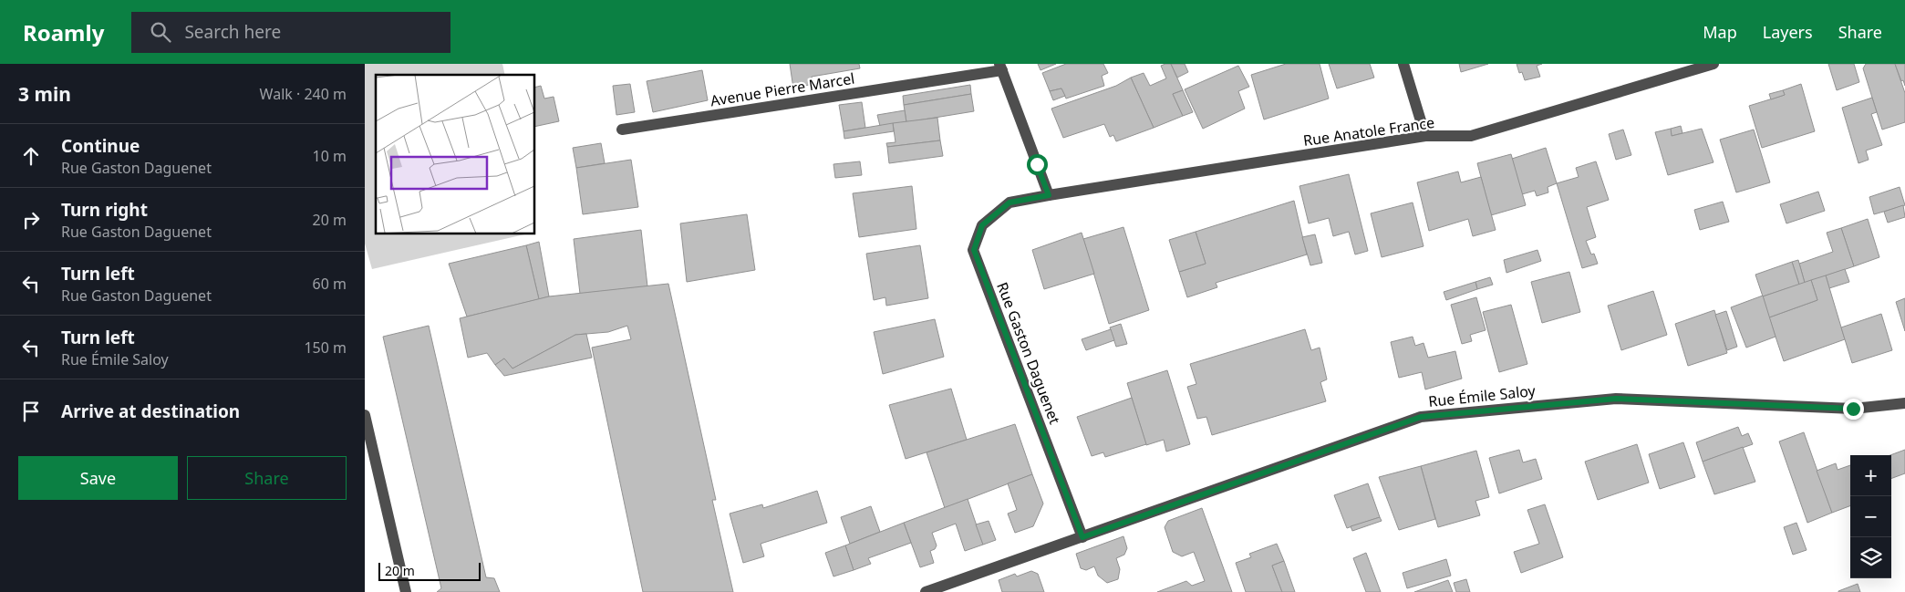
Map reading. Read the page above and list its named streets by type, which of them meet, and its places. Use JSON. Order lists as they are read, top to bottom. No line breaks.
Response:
{"streets":{"street":["Avenue Pierre Marcel","Rue Anatole France","Rue Gaston Daguenet","Rue Émile Saloy"]},"crossings":[["Rue Anatole France","Rue Gaston Daguenet"],["Rue Gaston Daguenet","Rue Émile Saloy"]],"scale_bar":"20 m","page":{"header":"Roamly","search":"Search here","nav":["Map","Layers","Share"],"heading":["3 min","Walk · 240 m"],"list":[["Continue","Rue Gaston Daguenet","10 m"],["Turn right","Rue Gaston Daguenet","20 m"],["Turn left","Rue Gaston Daguenet","60 m"],["Turn left","Rue Émile Saloy","150 m"],"Arrive at destination"],"buttons":["Save","Share"],"map_buttons":["+","−"],"scale":"20 m"}}
